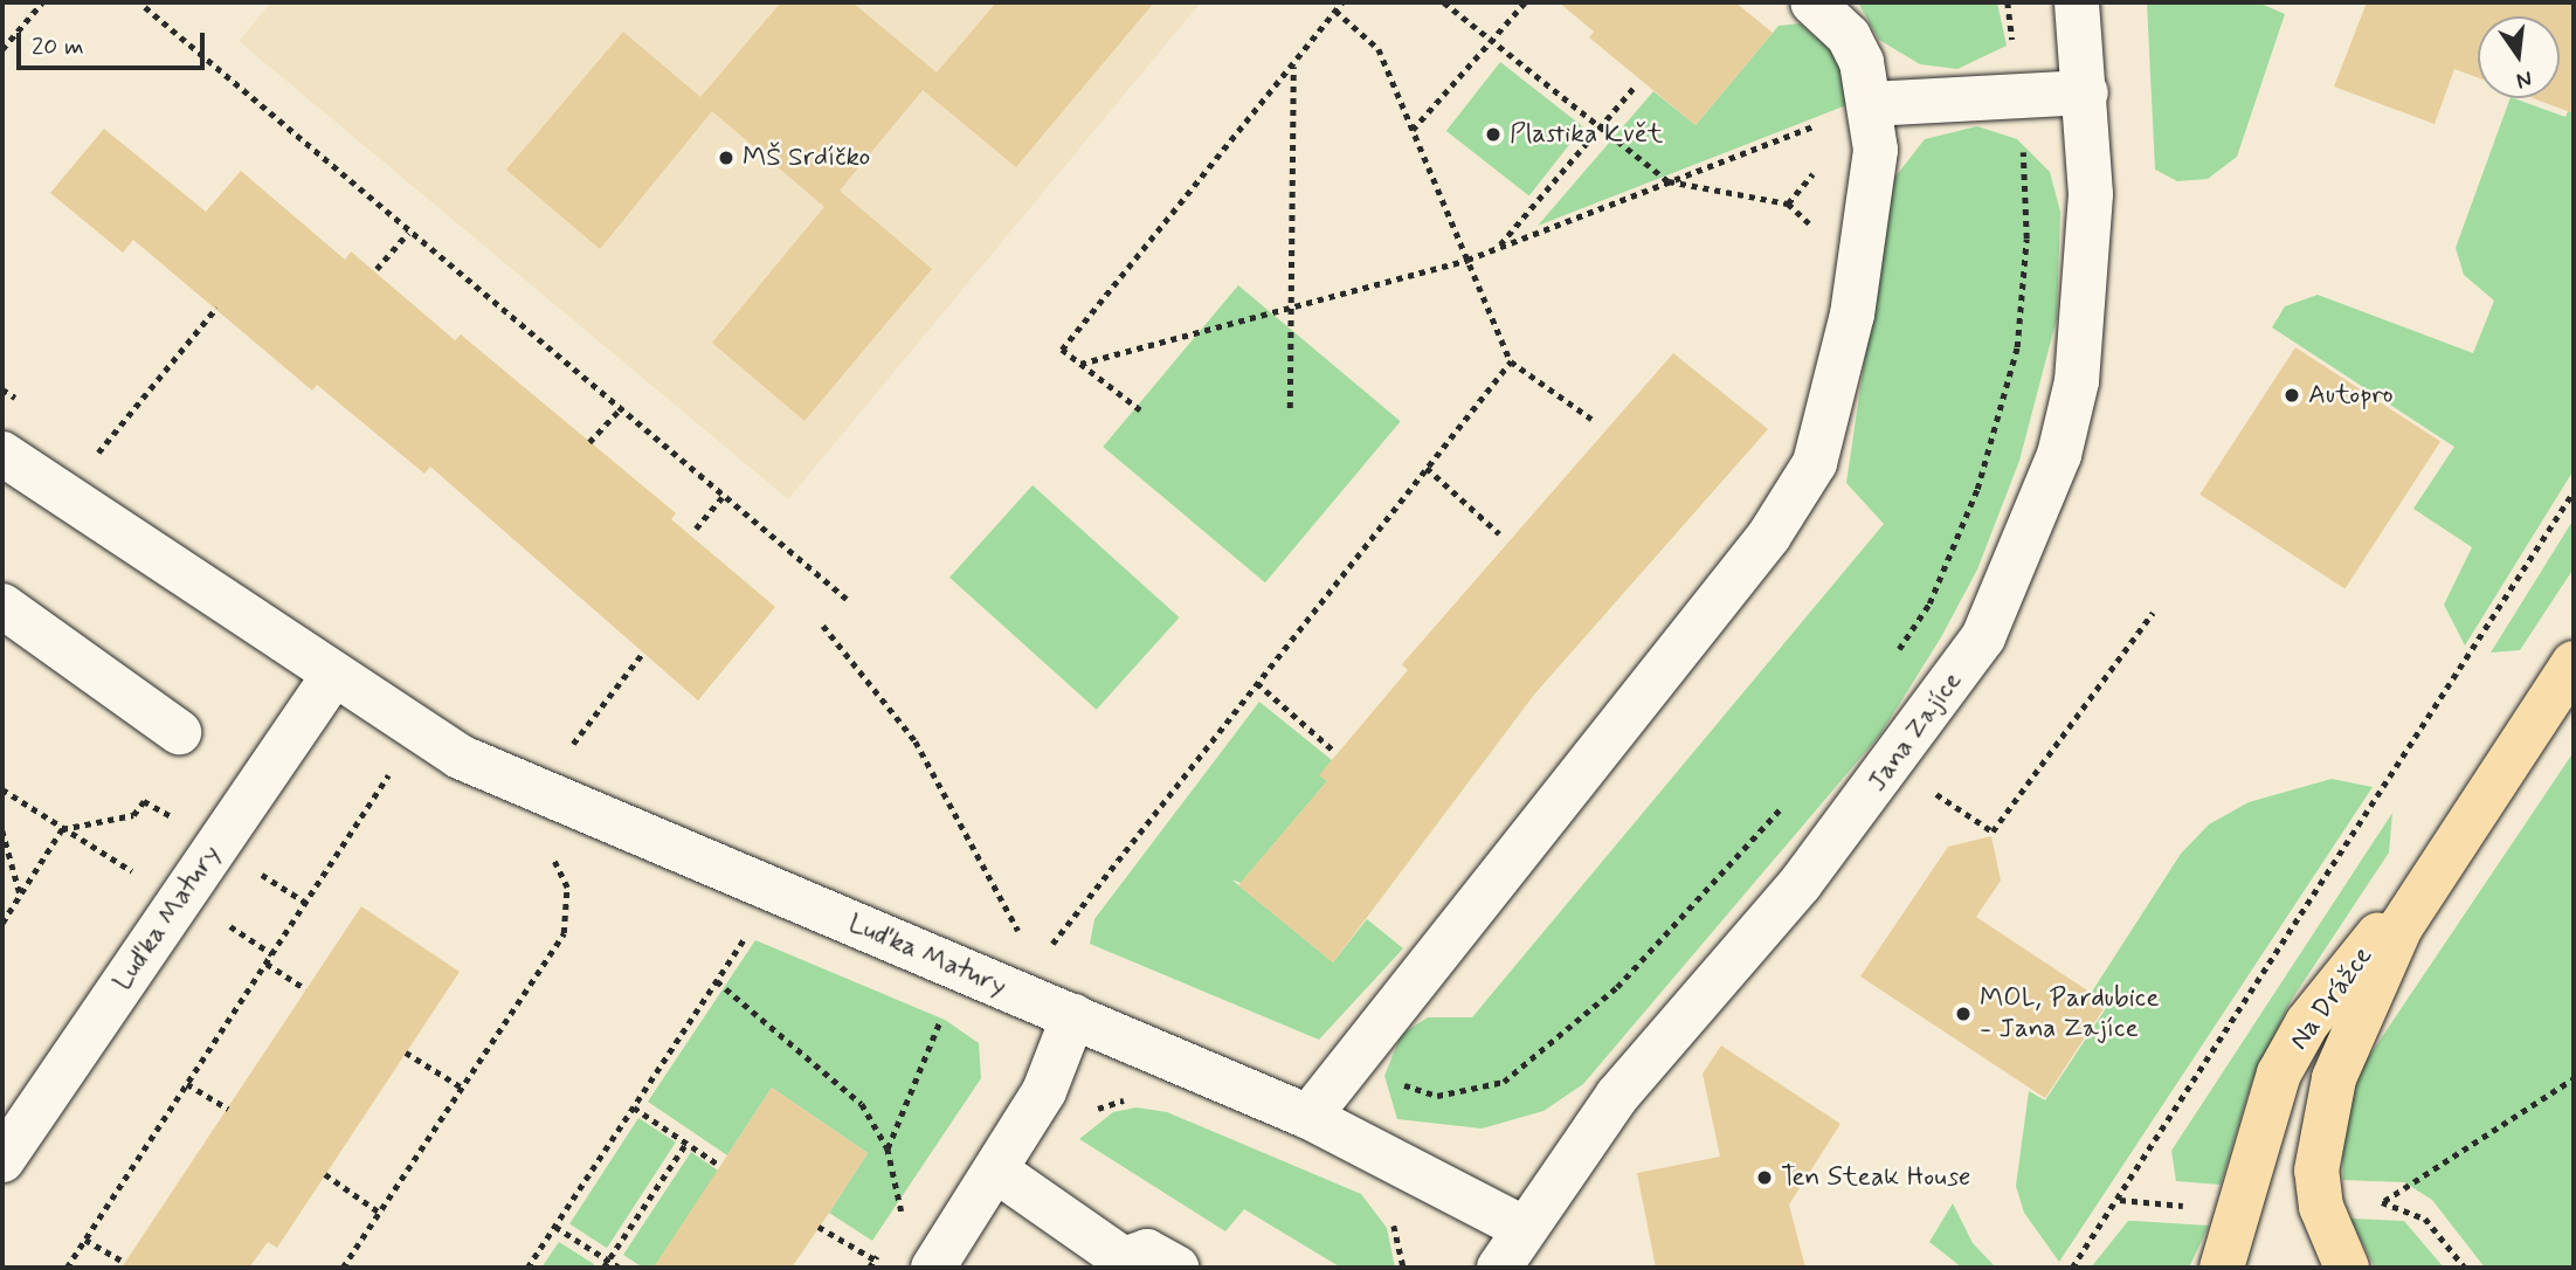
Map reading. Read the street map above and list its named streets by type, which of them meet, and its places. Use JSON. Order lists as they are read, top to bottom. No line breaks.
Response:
{"streets":{"main road":["Na Drážce"],"street":["Jana Zajíce","Luďka Matury"]},"crossings":[["Jana Zajíce","Luďka Matury"]],"places":["Plastika Květ","MŠ Srdíčko","Autopro","MOL, Pardubice - Jana Zajíce","Ten Steak House"],"scale_bar":"20 m","north":"bottom"}
